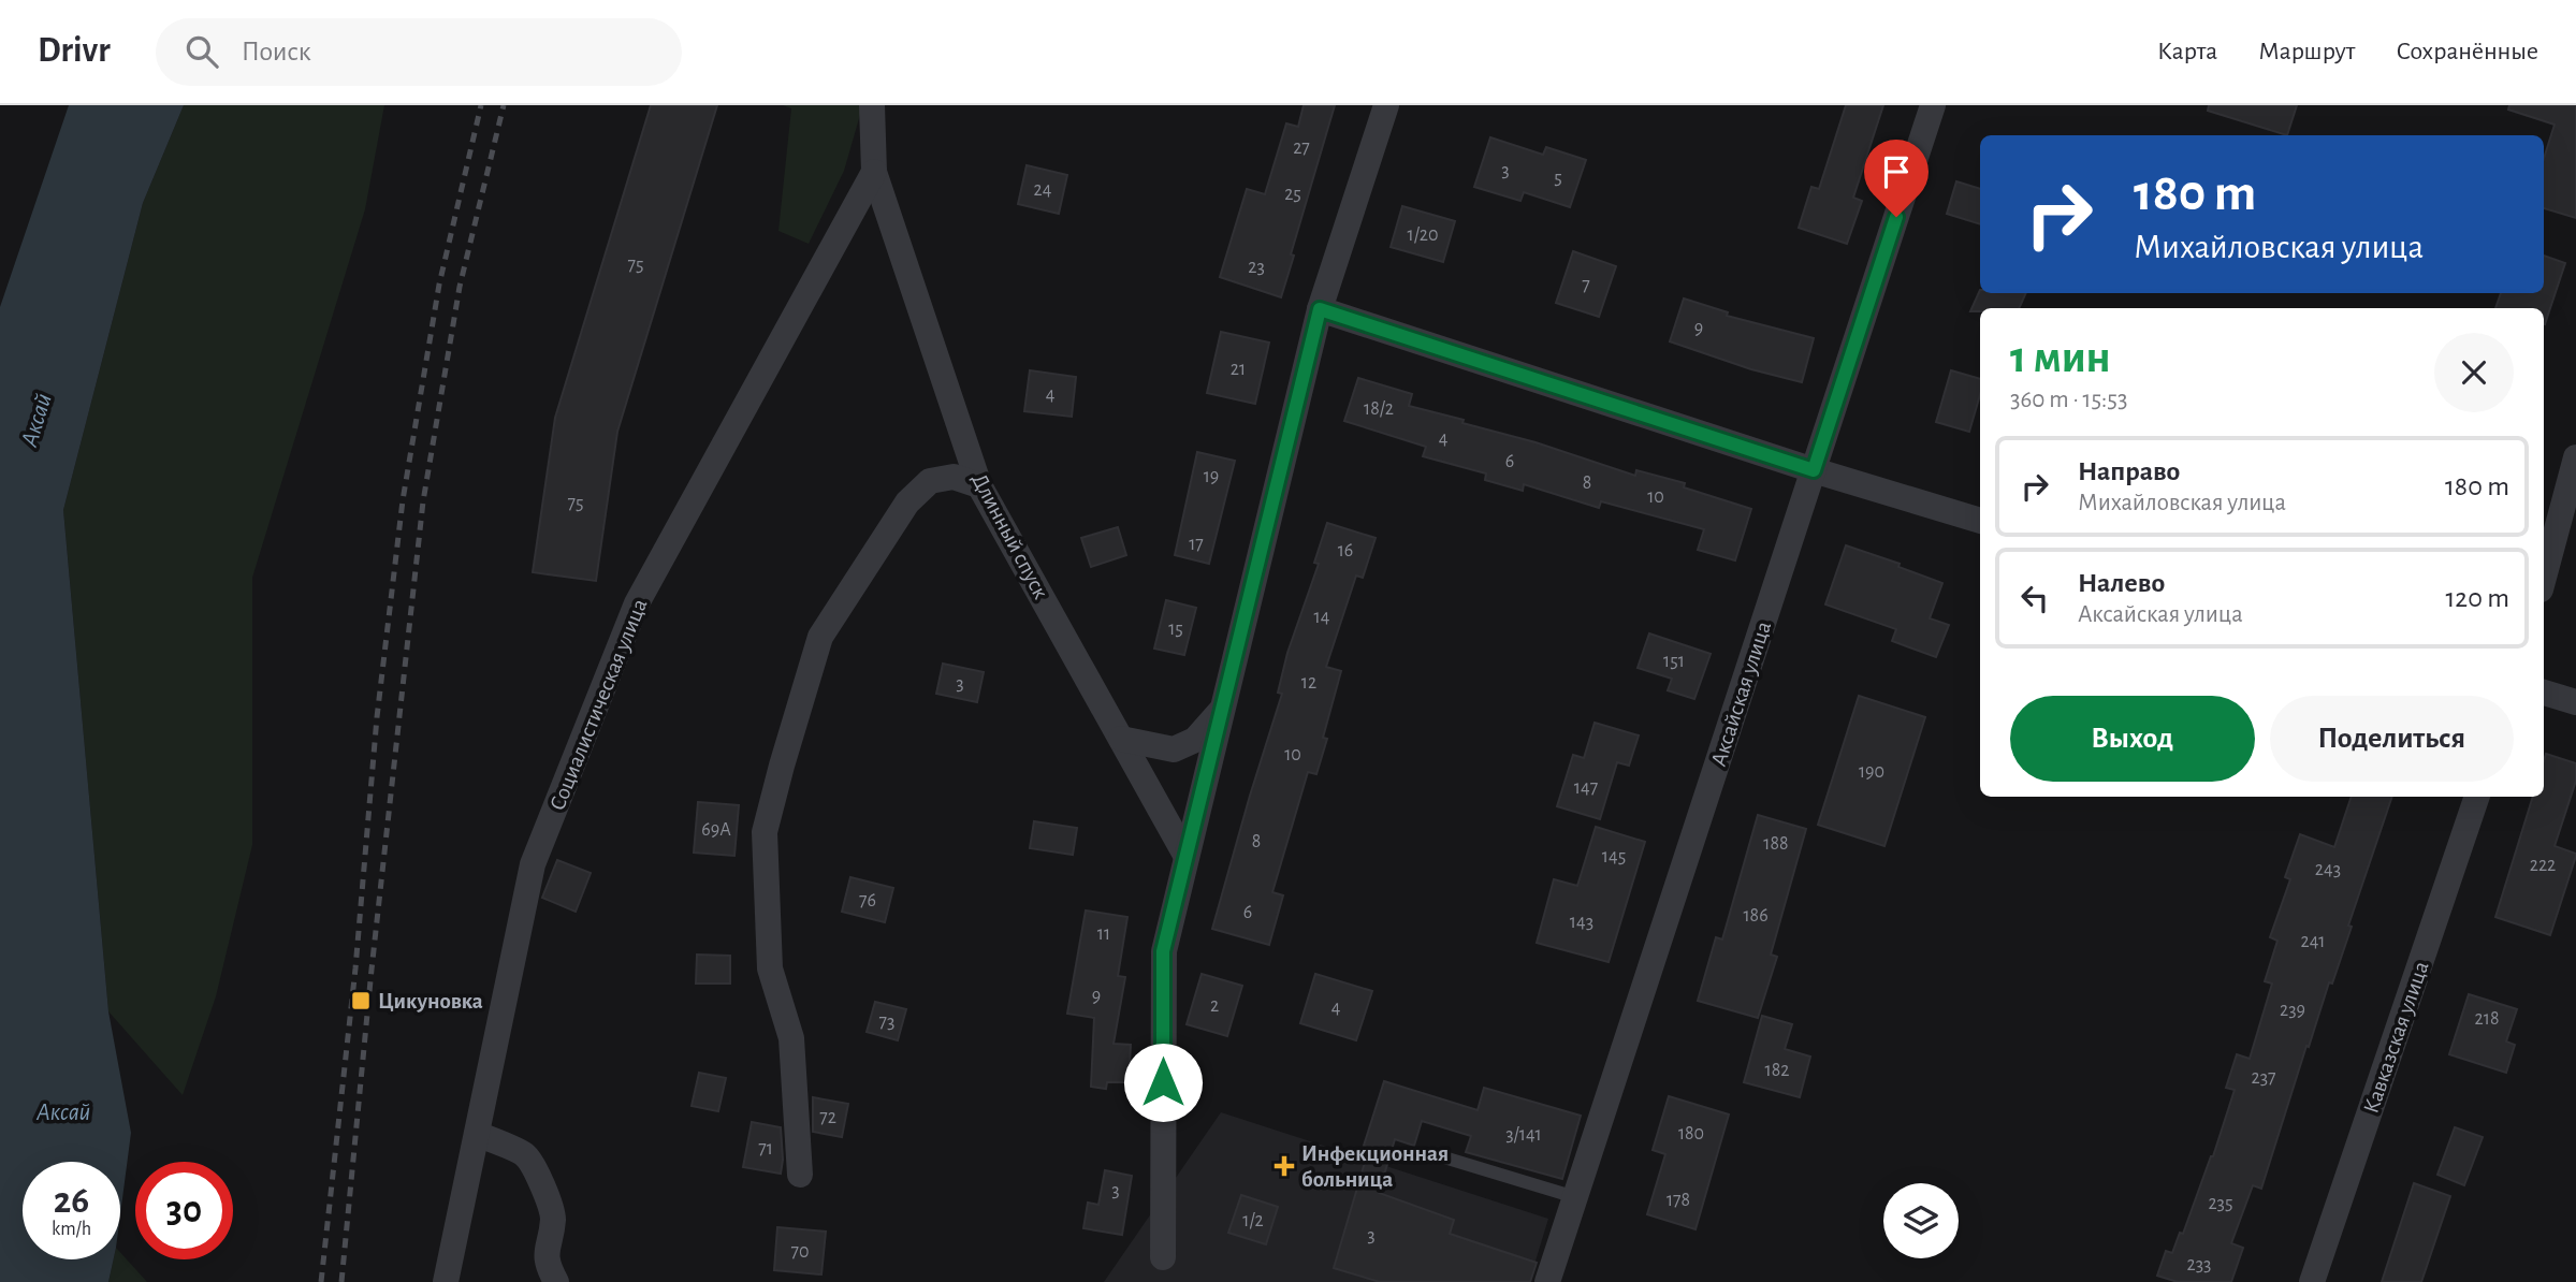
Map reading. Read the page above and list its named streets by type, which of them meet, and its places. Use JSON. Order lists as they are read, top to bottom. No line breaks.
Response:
{"streets":{"street":["Длинный спуск","Аксайская улица","Социалистическая улица","Кавказская улица"]},"crossings":[["Длинный спуск","Социалистическая улица"]],"water":["Аксай"],"places":{"transit":["Цикуновка"],"health":["Инфекционная больница"]},"house_numbers":["27","3","5","24","25","1/20","75","23","7","9","21","4","18/2","4","6","19","8","10","75","17","16","14","15","151","12","3","10","190","147","69А","8","188","145","222","243","76","6","186","143","11","241","9","2","4","239","218","73","182","237","72","180","3/141","71","3","178","235","1/2","3","70","233"],"page":{"header":"Drivr","search":"Поиск","nav":["Карта","Маршрут","Сохранённые"],"turn":["180 m","Михайловская улица"],"heading":["1 мин","360 m · 15:53"],"list":[{"name":"Направо","note":"Михайловская улица","value":"180 m"},{"name":"Налево","note":"Аксайская улица","value":"120 m"}],"buttons":["Выход","Поделиться"],"speed":"26 km/h","limit":"30"}}
